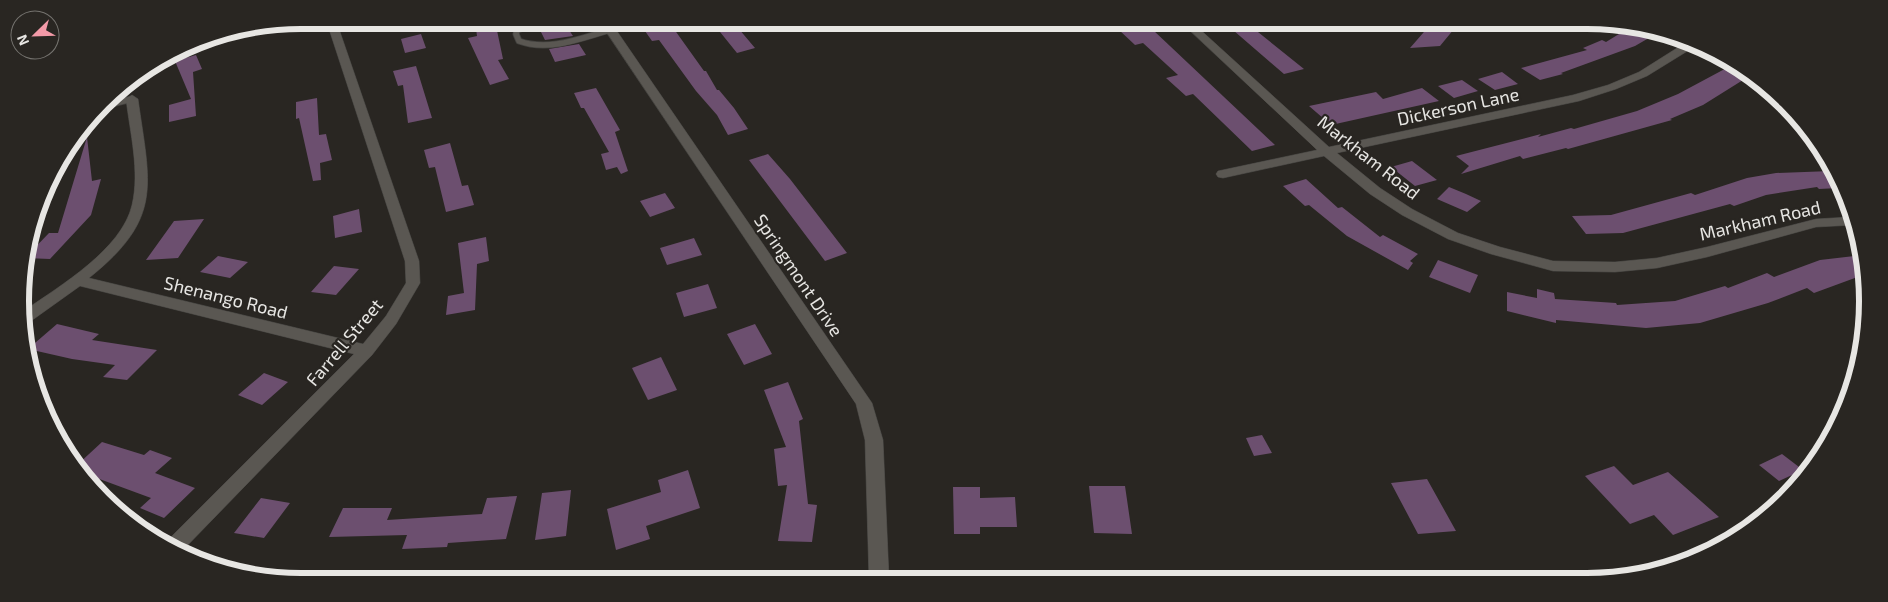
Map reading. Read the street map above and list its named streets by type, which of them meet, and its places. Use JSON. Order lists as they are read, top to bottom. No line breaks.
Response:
{"streets":{"street":["Dickerson Lane","Markham Road","Springmont Drive","Shenango Road","Farrell Street"]},"crossings":[["Dickerson Lane","Markham Road"],["Shenango Road","Farrell Street"]],"north":"bottom left"}
